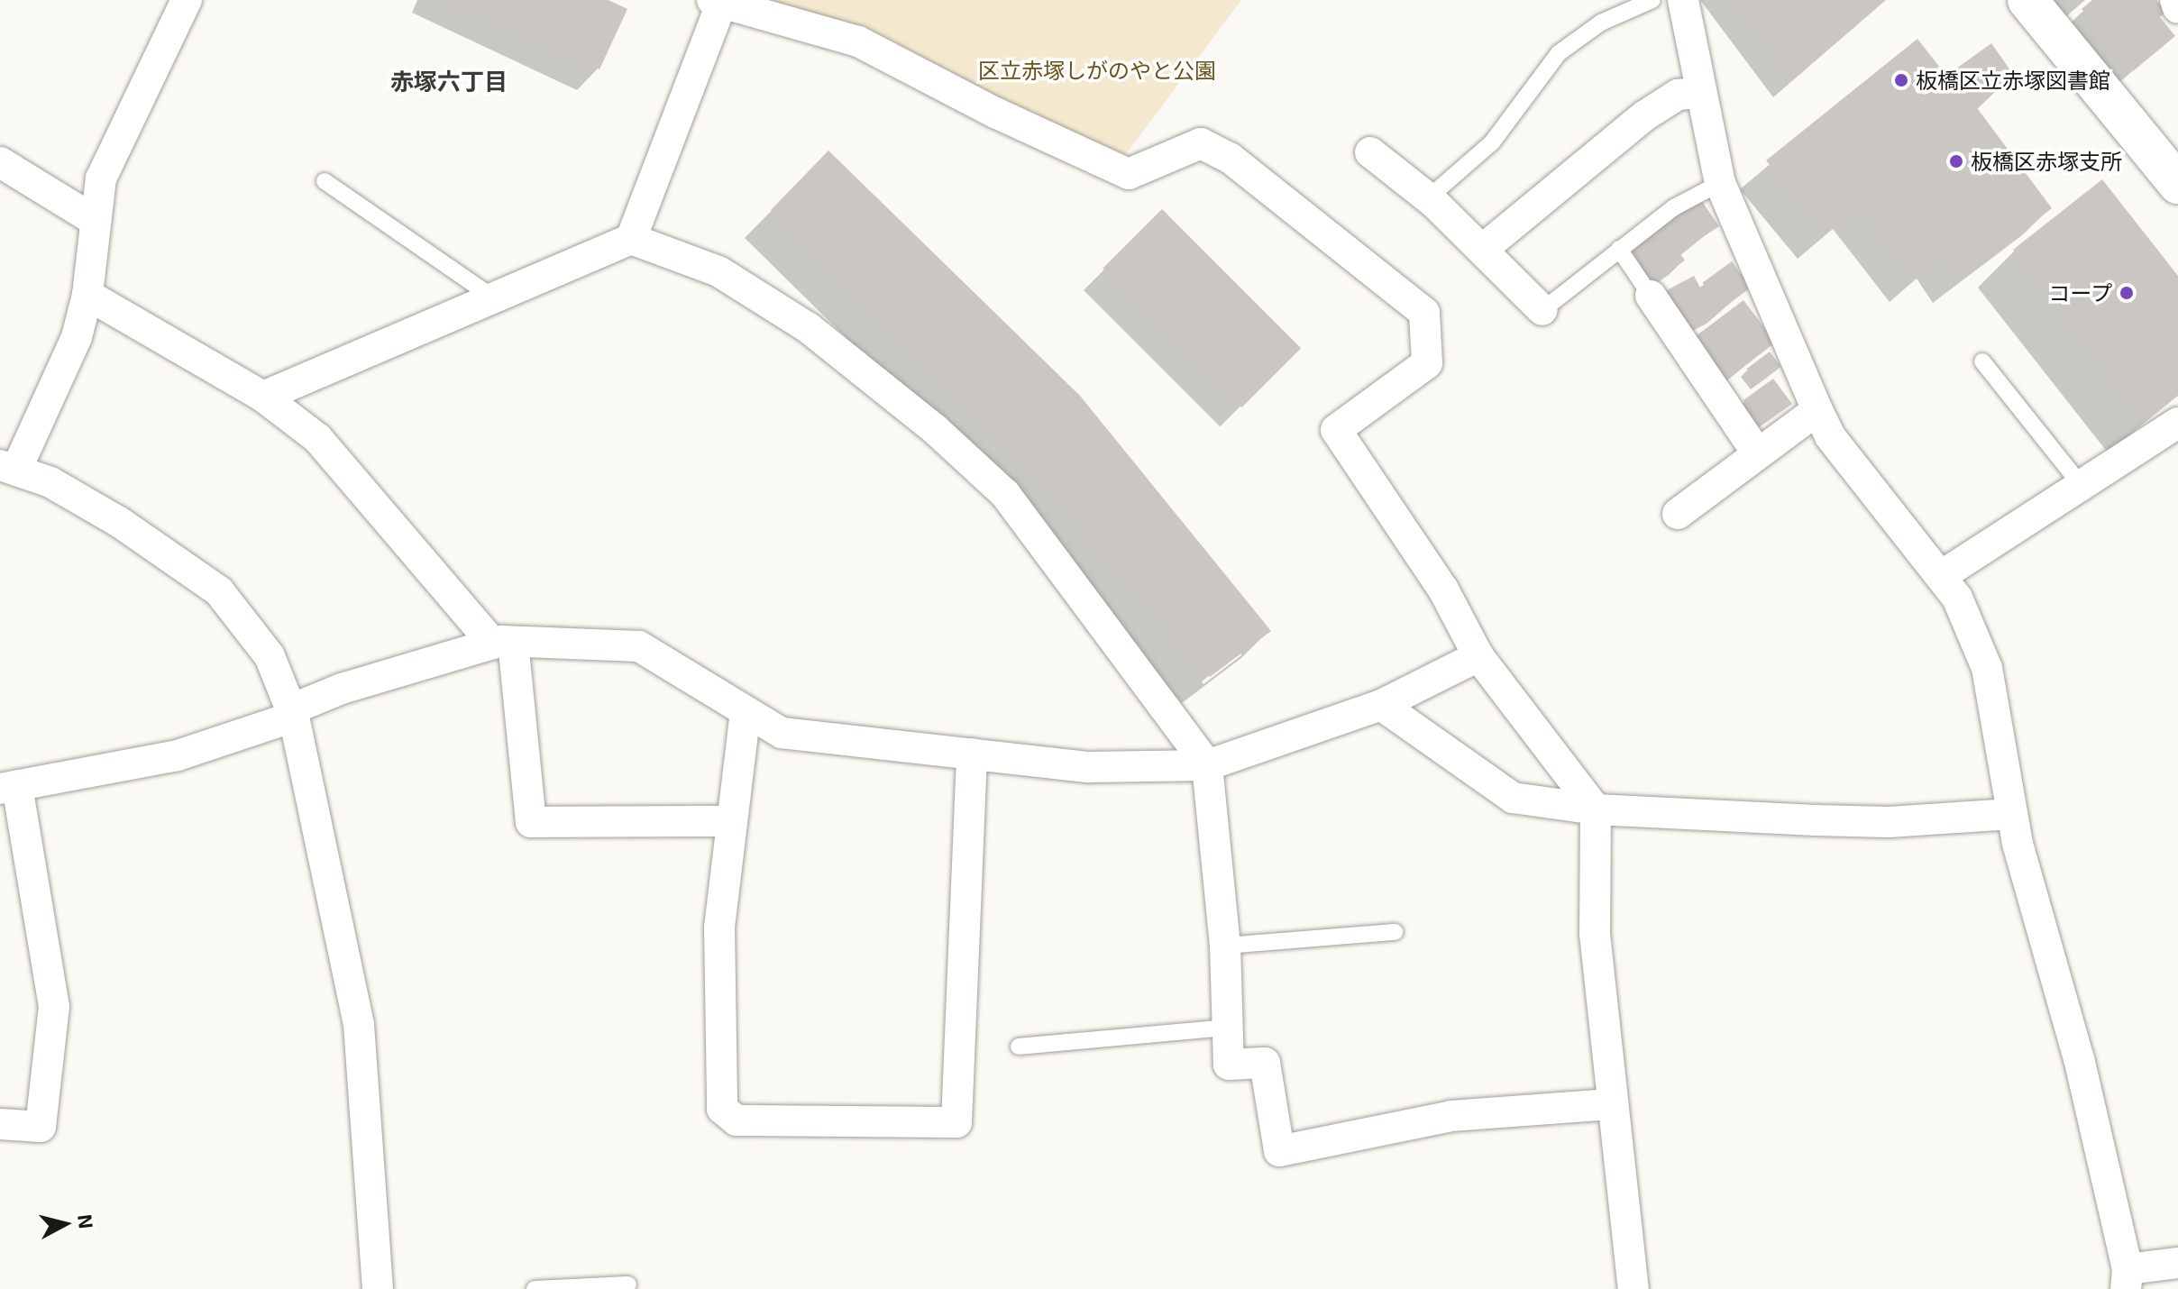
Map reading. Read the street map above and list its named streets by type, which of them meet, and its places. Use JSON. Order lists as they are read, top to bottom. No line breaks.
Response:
{"districts":["赤塚六丁目"],"parks":["区立赤塚しがのやと公園"],"places":["板橋区立赤塚図書館","板橋区赤塚支所","コープ"],"north":"right"}
